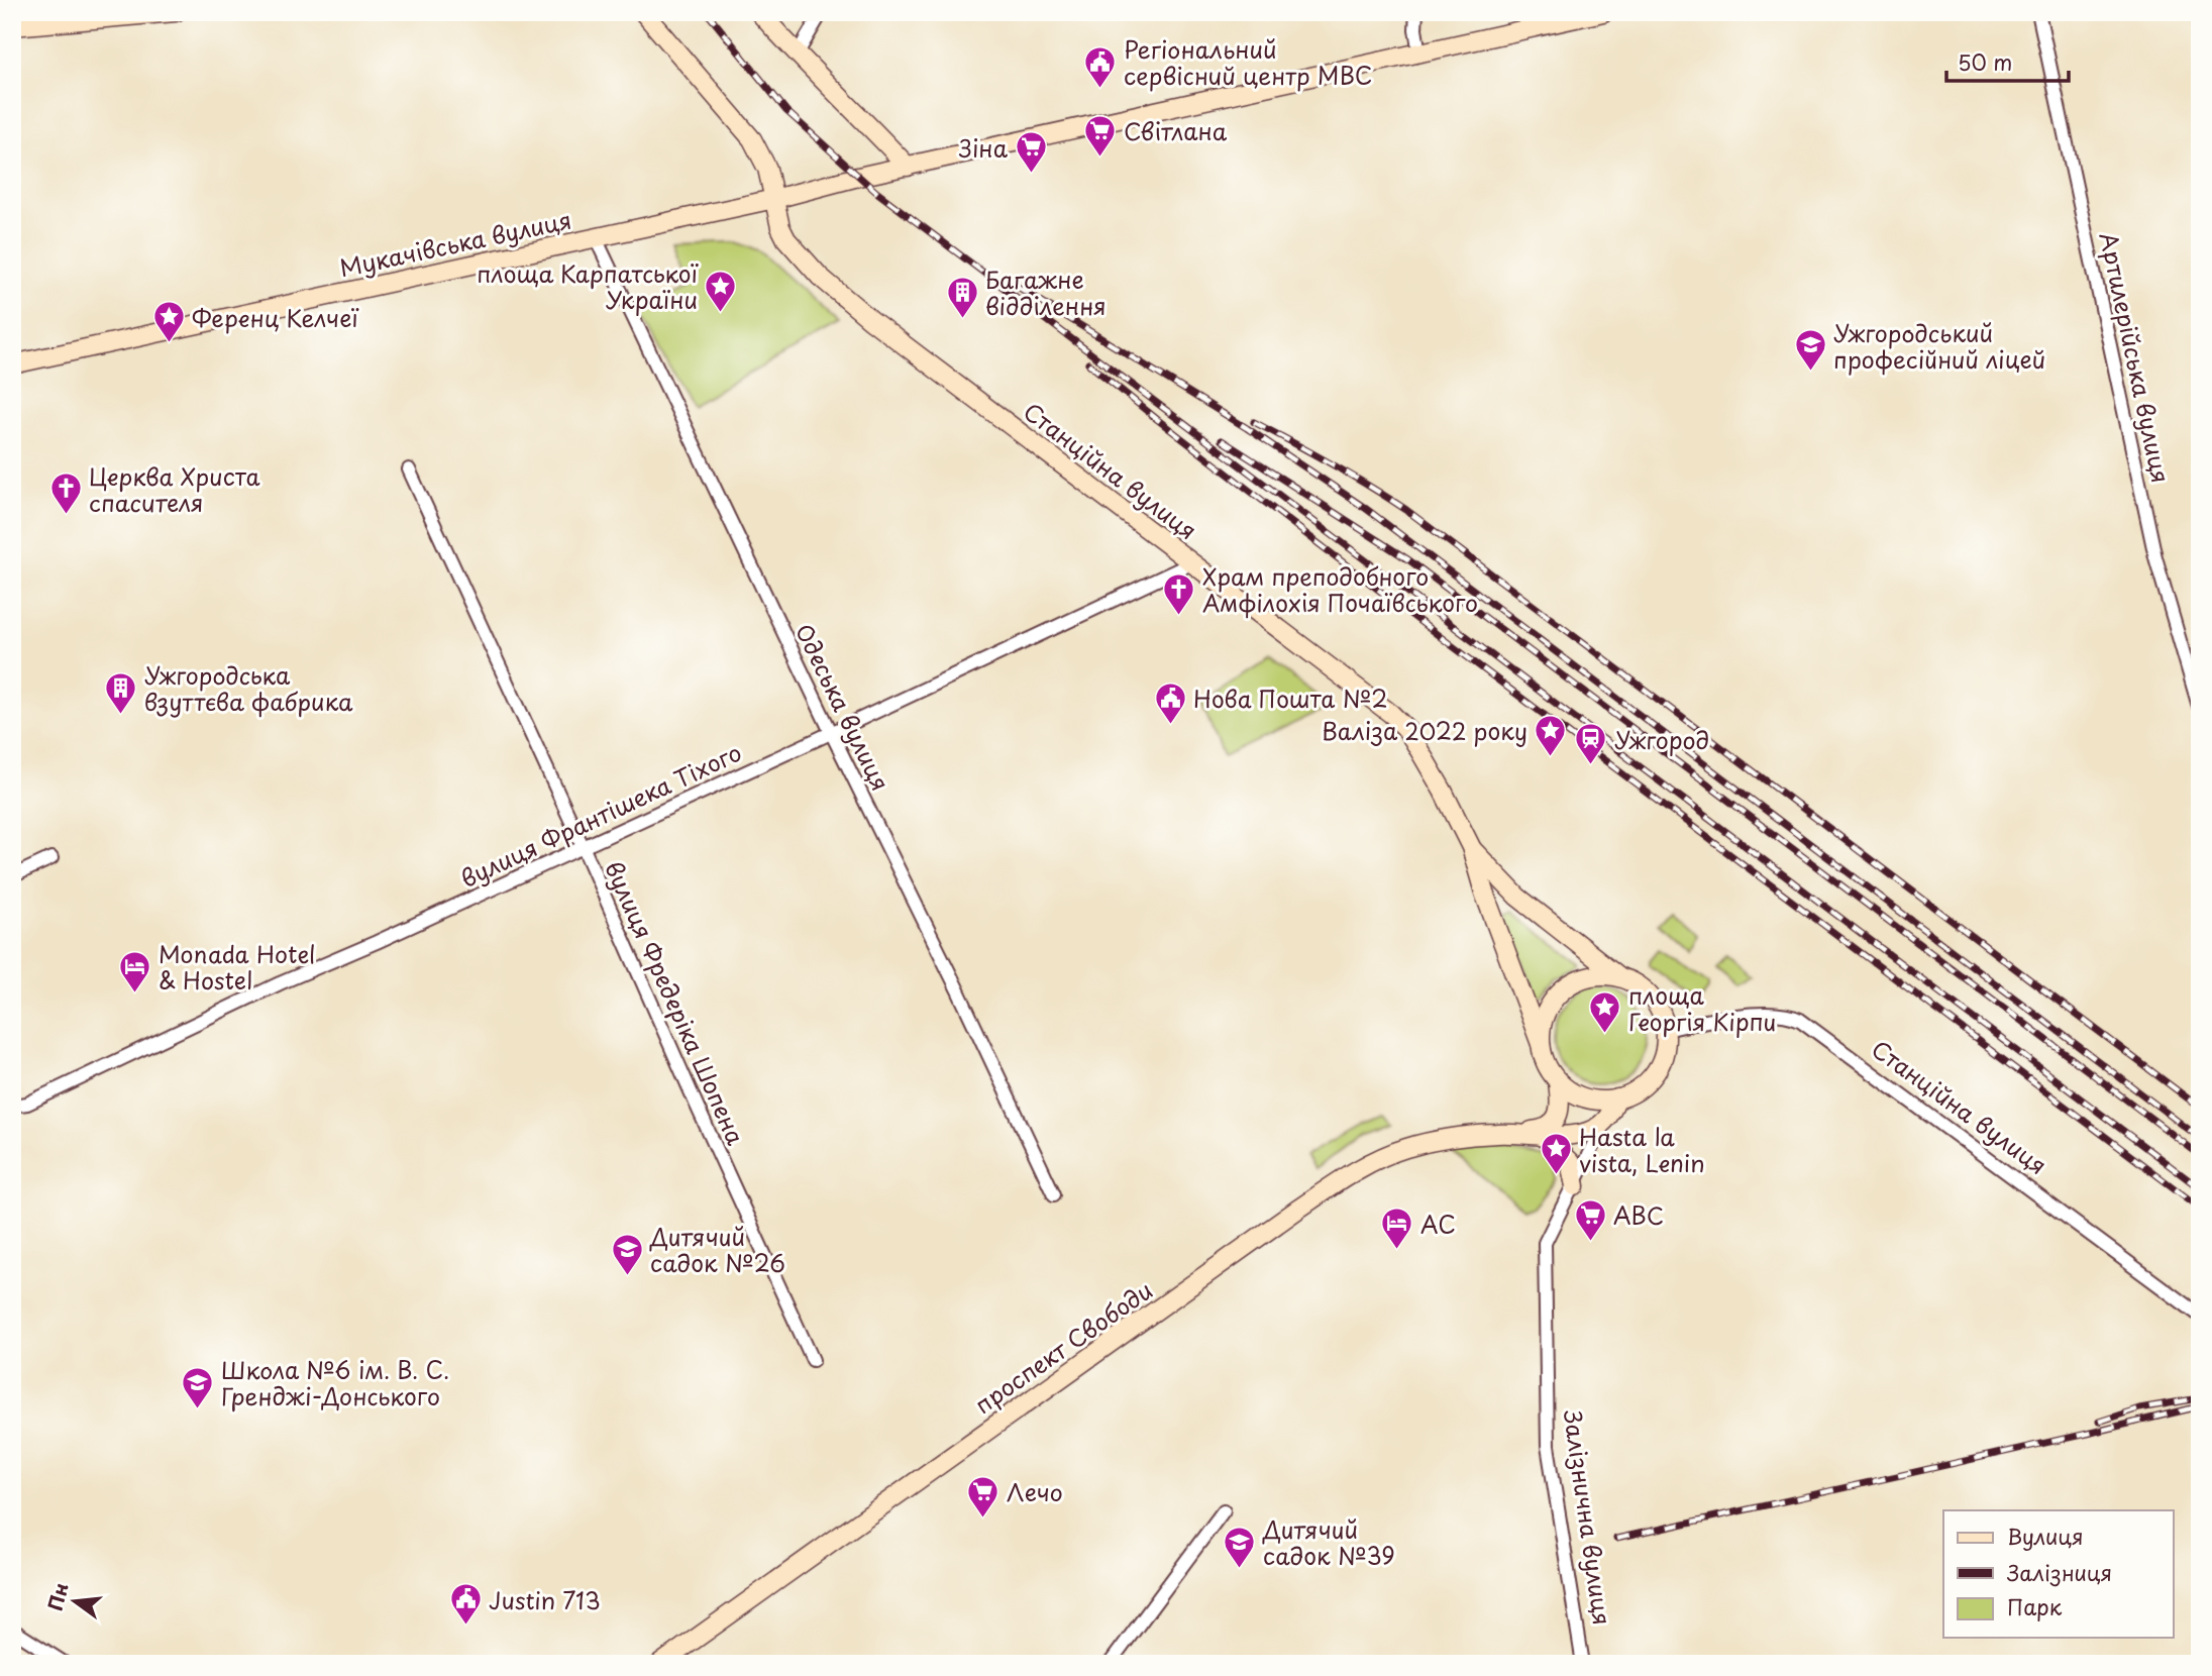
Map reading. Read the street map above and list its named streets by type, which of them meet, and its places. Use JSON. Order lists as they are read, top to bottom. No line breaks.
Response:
{"streets":{"main road":["Мукачівська вулиця","Станційна вулиця","проспект Свободи","Залізнична вулиця"],"street":["Артилерійська вулиця","Одеська вулиця","вулиця Франтішека Тіхого","вулиця Фредеріка Шопена"]},"crossings":[["Мукачівська вулиця","Станційна вулиця"],["Мукачівська вулиця","Одеська вулиця"],["Станційна вулиця","вулиця Франтішека Тіхого"],["Станційна вулиця","проспект Свободи"],["Станційна вулиця","Залізнична вулиця"],["Одеська вулиця","вулиця Франтішека Тіхого"],["вулиця Франтішека Тіхого","вулиця Фредеріка Шопена"],["проспект Свободи","Залізнична вулиця"]],"places":{"public building":["Регіональний сервісний центр МВС","Нова Пошта №2","Justin 713"],"supermarket":["Світлана","Зіна","ABC","Лечо"],"place":["площа Карпатської України","Ференц Келчеї","Валіза 2022 року","площа Георгія Кірпи","Hasta la vista, Lenin"],"building":["Багажне відділення","Ужгородська взуттєва фабрика"],"school or university":["Ужгородський професійний ліцей","Дитячий садок №26","Школа №6 ім. В. С. Гренджі-Донського","Дитячий садок №39"],"church":["Церква Христа спасителя","Храм преподобного Амфілохія Почаївського"],"station":["Ужгород"],"hotel":["Monada Hotel & Hostel","AC"]},"legend":["Вулиця","Залізниця","Парк"],"scale_bar":"50 m","north":"left"}
